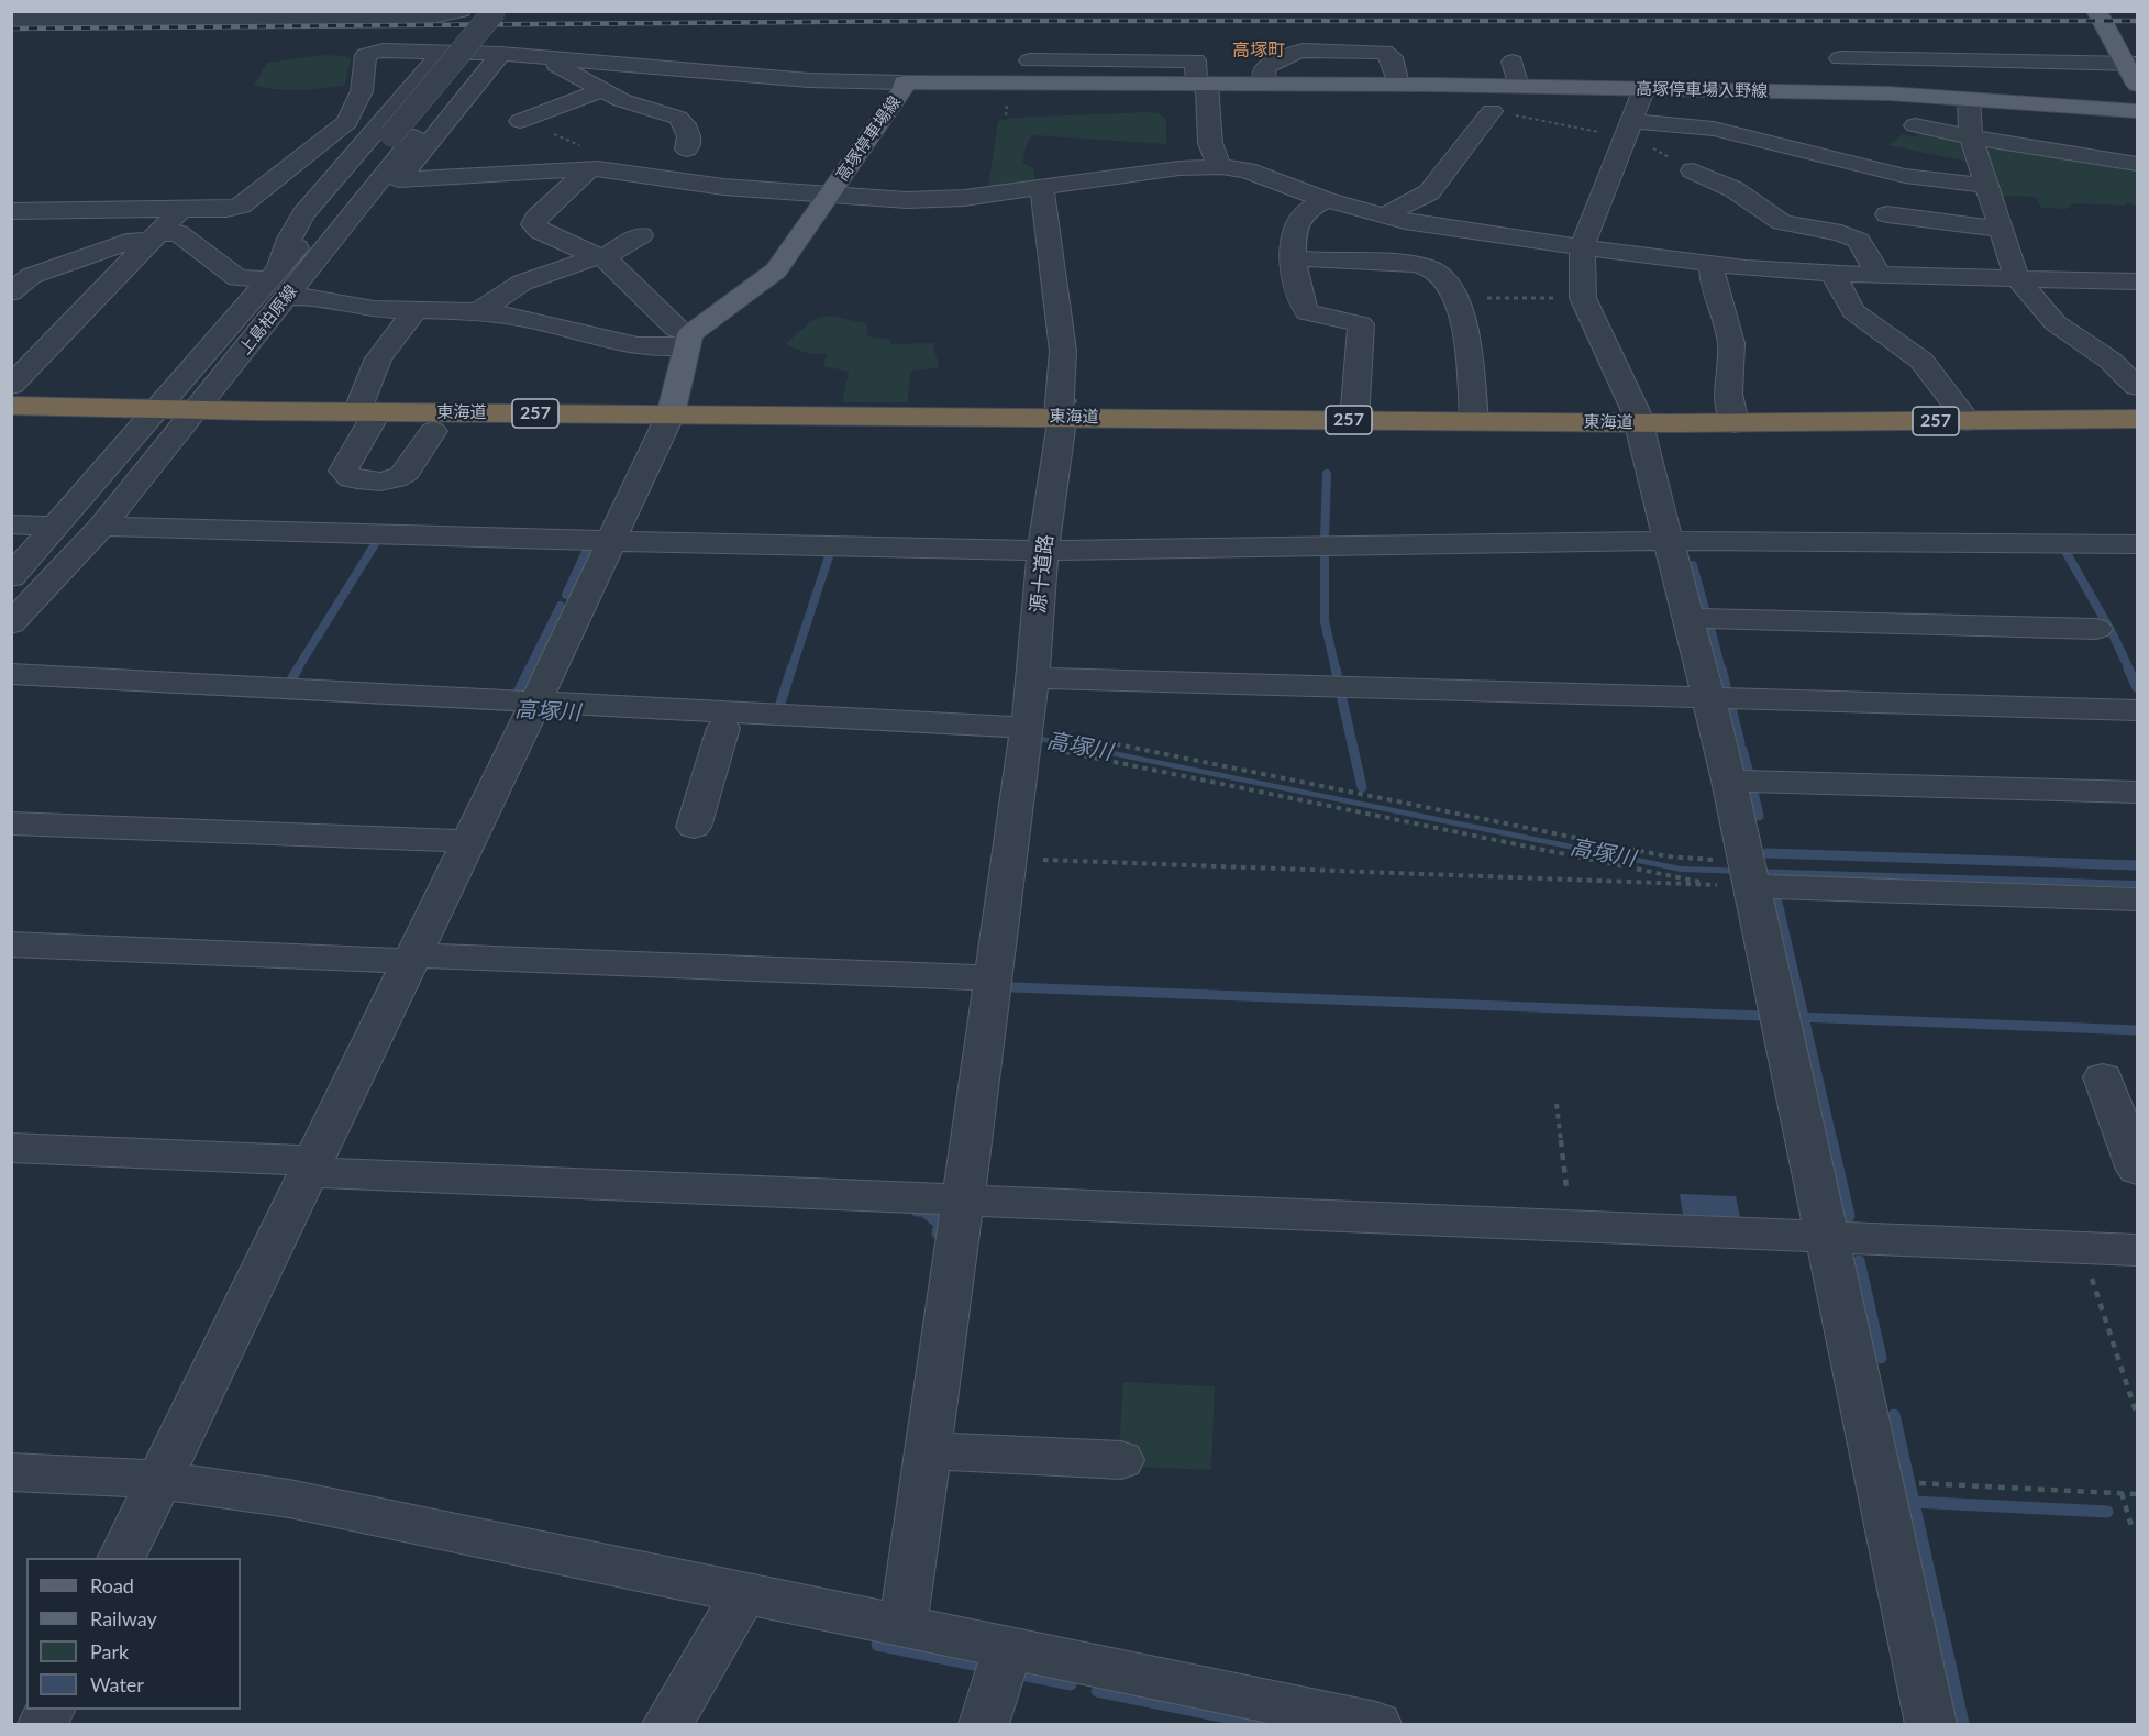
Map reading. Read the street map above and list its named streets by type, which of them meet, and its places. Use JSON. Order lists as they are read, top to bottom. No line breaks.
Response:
{"streets":{"highway":["東海道","257"],"main road":["高塚停車場入野線","高塚停車場線"],"street":["上島柏原線","源十道路"]},"crossings":[["高塚停車場入野線","高塚停車場線"],["上島柏原線","東海道"],["東海道","源十道路"]],"districts":["高塚町"],"water":["高塚川"],"legend":["Road","Railway","Park","Water"]}
